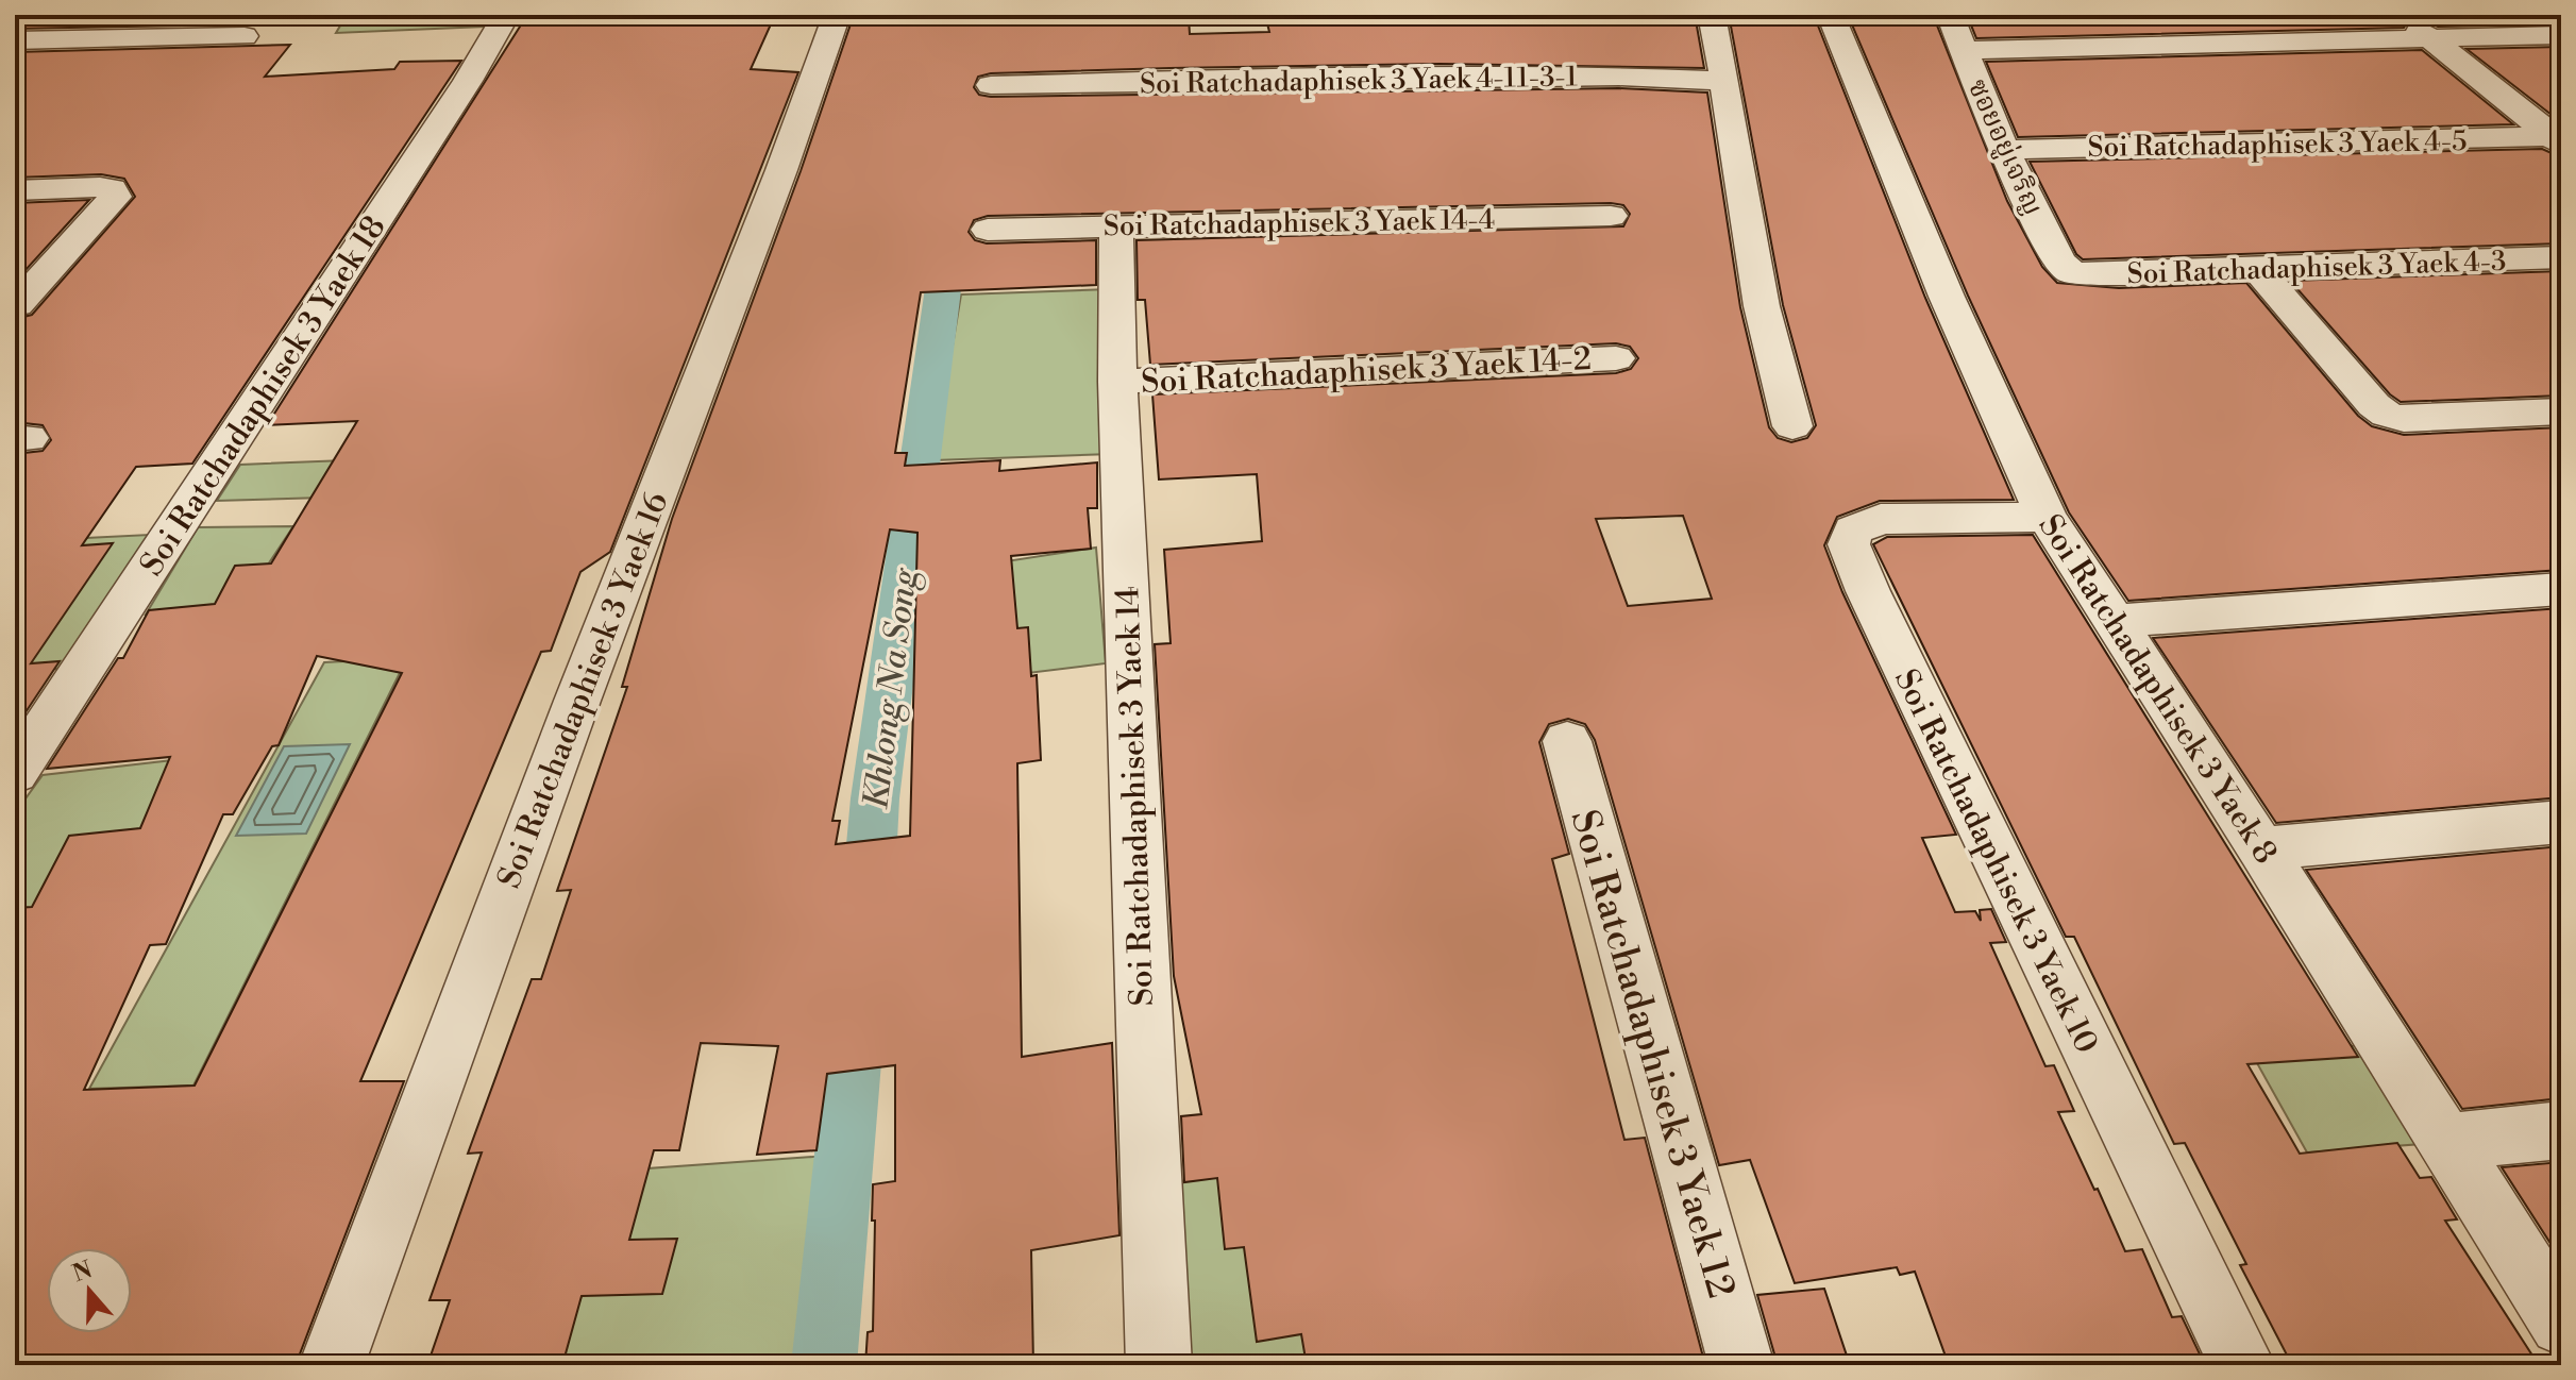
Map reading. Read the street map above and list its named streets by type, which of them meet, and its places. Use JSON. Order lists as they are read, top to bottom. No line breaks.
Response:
{"streets":{"street":["Soi Ratchadaphisek 3 Yaek 4-11-3-1","Soi Ratchadaphisek 3 Yaek 4-5","ซอยอยู่เจริญ","Soi Ratchadaphisek 3 Yaek 14-4","Soi Ratchadaphisek 3 Yaek 4-3","Soi Ratchadaphisek 3 Yaek 14-2","Soi Ratchadaphisek 3 Yaek 18","Soi Ratchadaphisek 3 Yaek 8","Soi Ratchadaphisek 3 Yaek 16","Soi Ratchadaphisek 3 Yaek 14","Soi Ratchadaphisek 3 Yaek 10","Soi Ratchadaphisek 3 Yaek 12"]},"crossings":[["Soi Ratchadaphisek 3 Yaek 4-5","ซอยอยู่เจริญ"],["ซอยอยู่เจริญ","Soi Ratchadaphisek 3 Yaek 4-3"],["Soi Ratchadaphisek 3 Yaek 14-4","Soi Ratchadaphisek 3 Yaek 14"],["Soi Ratchadaphisek 3 Yaek 14-2","Soi Ratchadaphisek 3 Yaek 14"],["Soi Ratchadaphisek 3 Yaek 8","Soi Ratchadaphisek 3 Yaek 10"]],"water":["Khlong Na Song"],"north":"top"}
